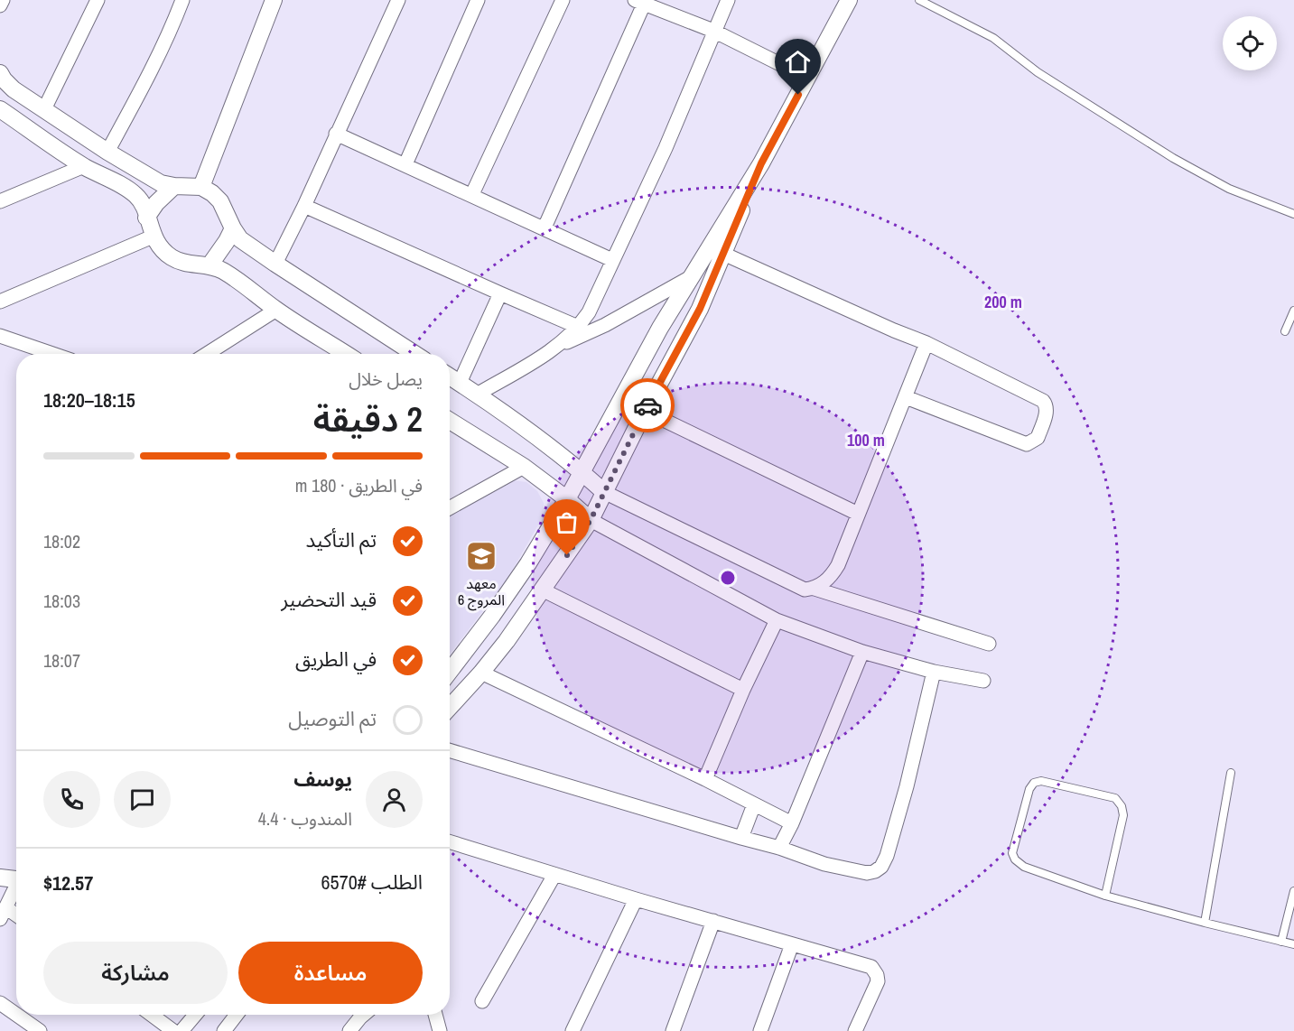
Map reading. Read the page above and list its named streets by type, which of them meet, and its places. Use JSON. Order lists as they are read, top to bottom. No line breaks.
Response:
{"places":{"school or university":["معهد المروج 6"]},"page":{"heading":["2 دقيقة","يصل خلال","18:15–18:20"],"panel":["يوسف","المندوب · 4.4","الطلب #6570","$12.57"],"bar":"في الطريق · 180 m","list":[["تم التأكيد","18:02"],["قيد التحضير","18:03"],["في الطريق","18:07"],"تم التوصيل"],"buttons":["مساعدة","مشاركة"]},"rings":["200 m","100 m"]}
